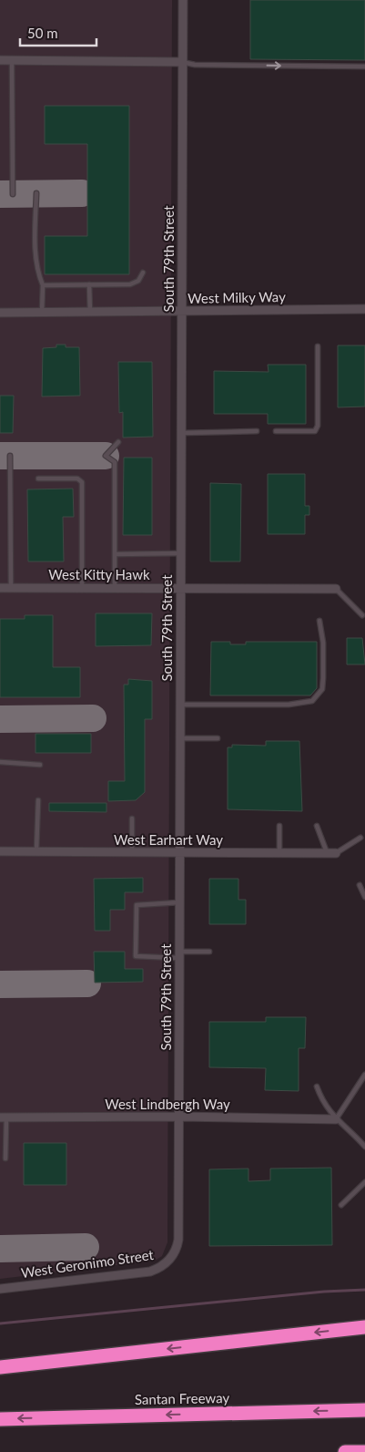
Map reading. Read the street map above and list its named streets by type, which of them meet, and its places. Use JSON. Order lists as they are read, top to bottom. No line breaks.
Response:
{"streets":{"highway":["Santan Freeway"],"street":["South 79th Street","West Milky Way","West Kitty Hawk","West Earhart Way","West Lindbergh Way","West Geronimo Street"]},"crossings":[["South 79th Street","West Milky Way"],["South 79th Street","West Kitty Hawk"],["South 79th Street","West Earhart Way"],["South 79th Street","West Lindbergh Way"],["South 79th Street","West Geronimo Street"]],"scale_bar":"50 m"}
